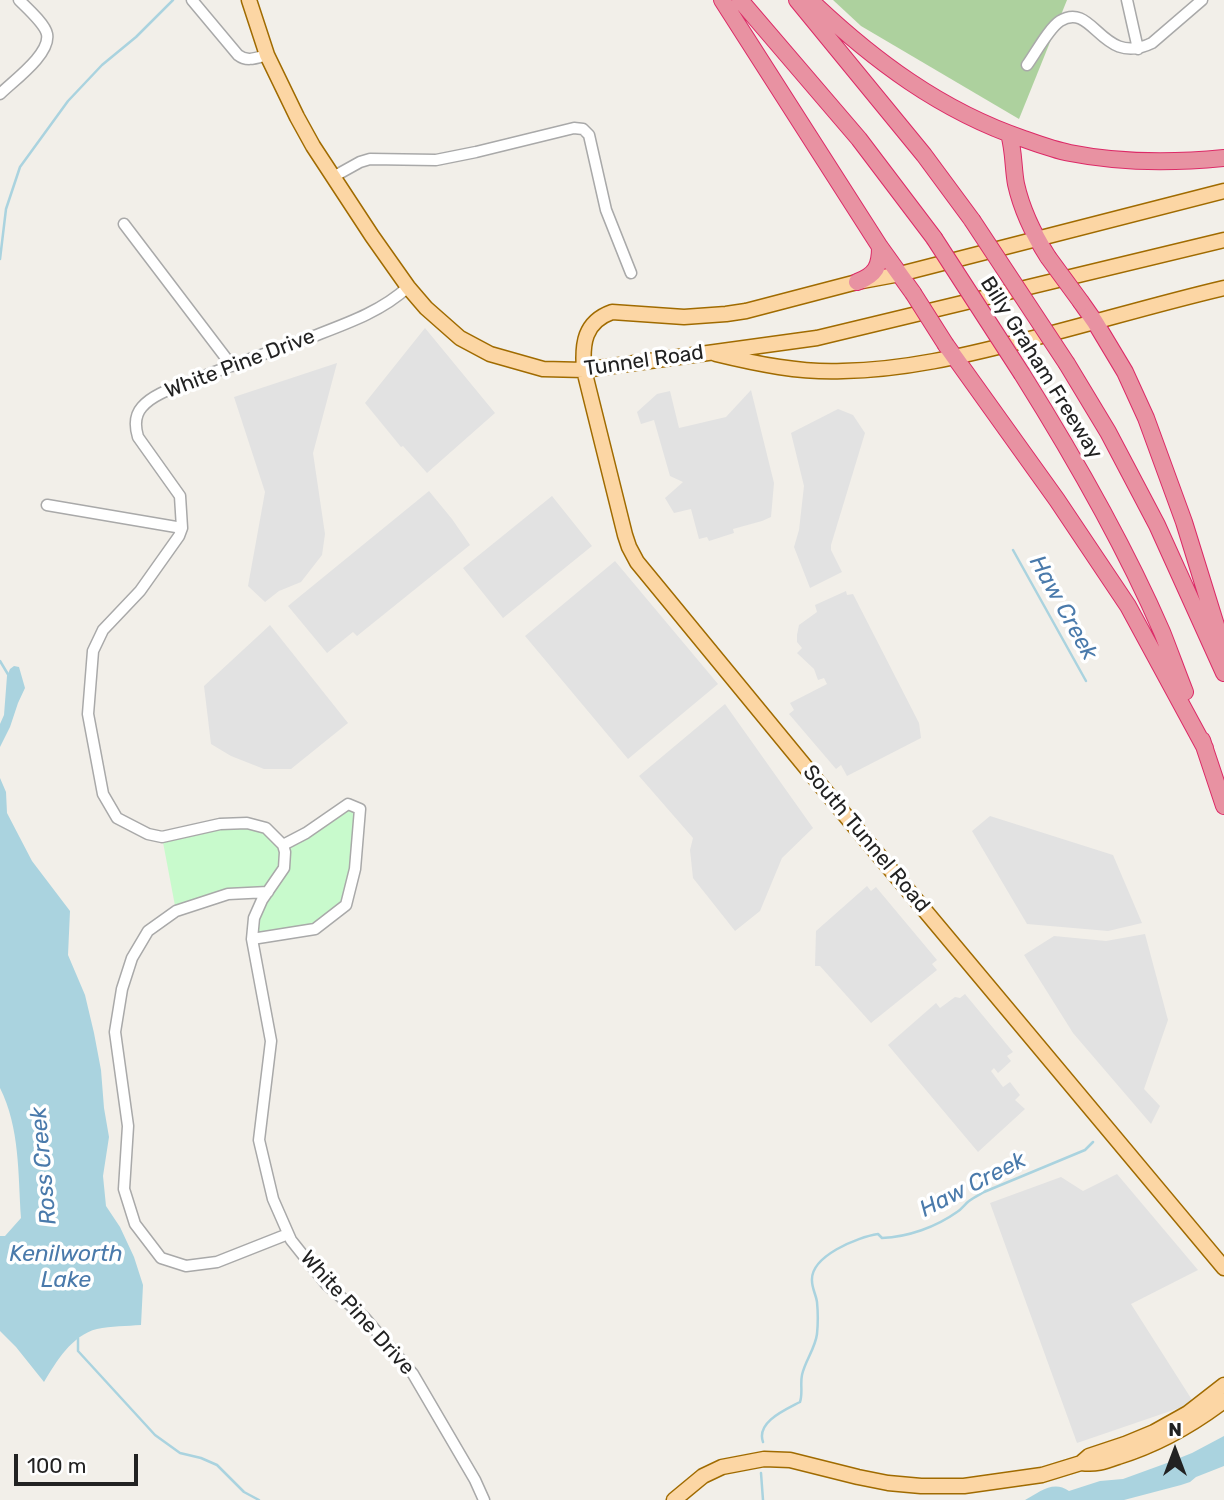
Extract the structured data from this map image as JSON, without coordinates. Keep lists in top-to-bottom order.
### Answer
{
  "streets": {
    "highway": ["Billy Graham Freeway"],
    "main road": ["Tunnel Road", "South Tunnel Road"],
    "street": ["White Pine Drive"]
  },
  "crossings": [
    ["Tunnel Road", "White Pine Drive"],
    ["Tunnel Road", "South Tunnel Road"]
  ],
  "water": ["Haw Creek", "Ross Creek", "Kenilworth Lake"],
  "scale_bar": "100 m",
  "north": "top"
}
